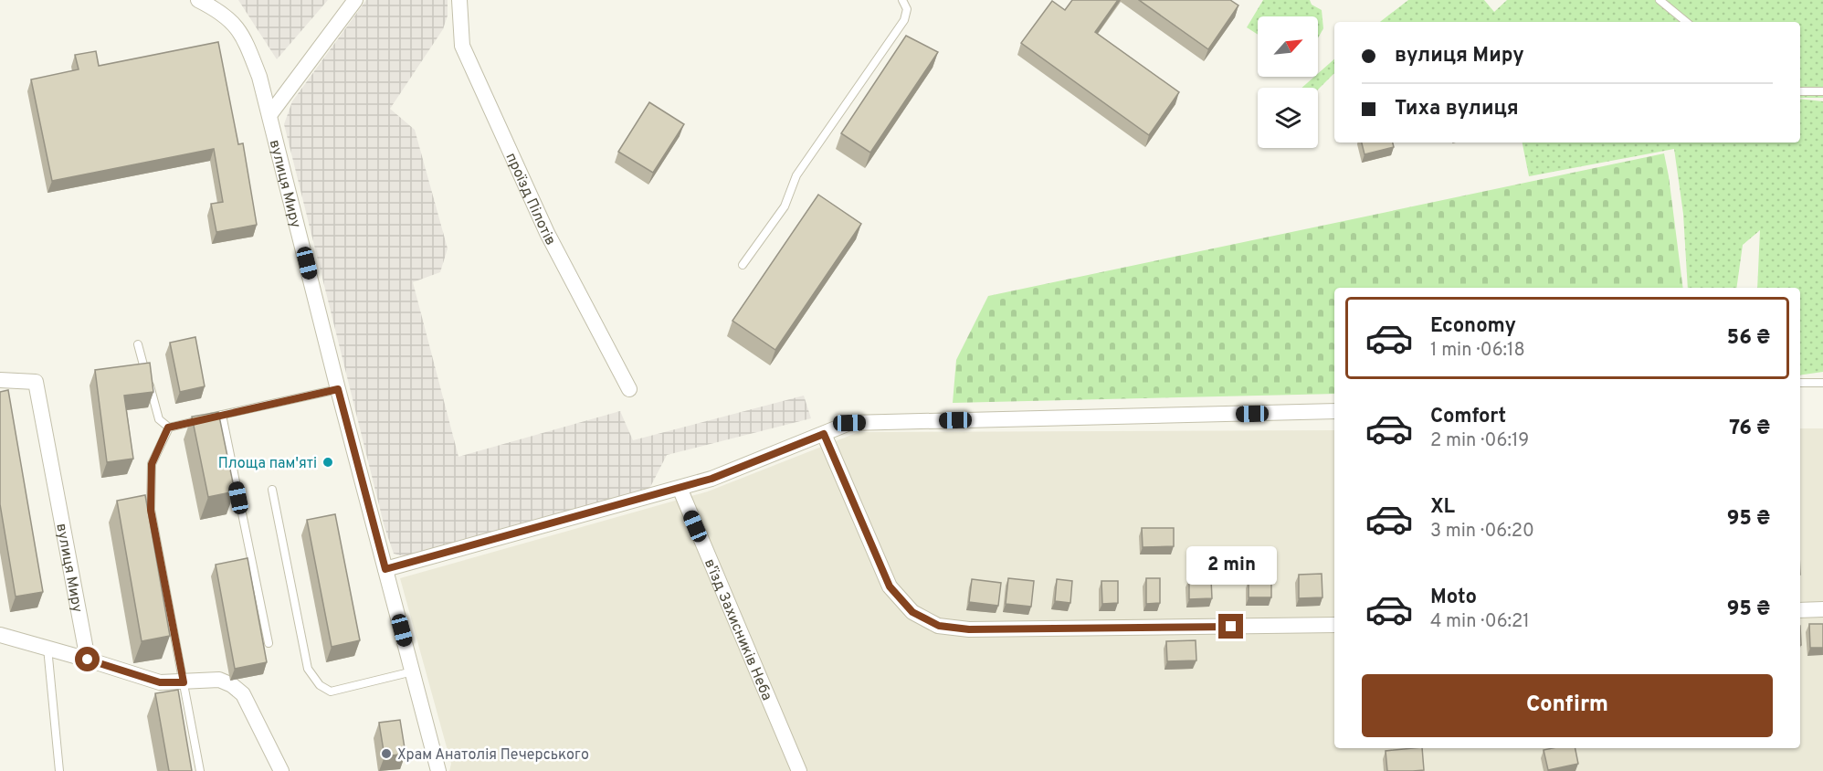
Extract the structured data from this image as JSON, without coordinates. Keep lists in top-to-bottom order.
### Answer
{
  "streets": {
    "street": ["вулиця Миру", "проїзд Пілотів", "в'їзд Захисників Неба"]
  },
  "places": ["Площа пам'яті", "Храм Анатолія Печерського"],
  "north": "top right",
  "page": {
    "banner": ["вулиця Миру", "Тиха вулиця"],
    "list": [
      {
        "name": "Economy",
        "note": "1 min · 06:18",
        "value": "56 ₴"
      },
      {
        "name": "Comfort",
        "note": "2 min · 06:19",
        "value": "76 ₴"
      },
      {
        "name": "XL",
        "note": "3 min · 06:20",
        "value": "95 ₴"
      },
      {
        "name": "Moto",
        "note": "4 min · 06:21",
        "value": "95 ₴"
      }
    ],
    "bubble": "2 min",
    "buttons": "Confirm"
  }
}
